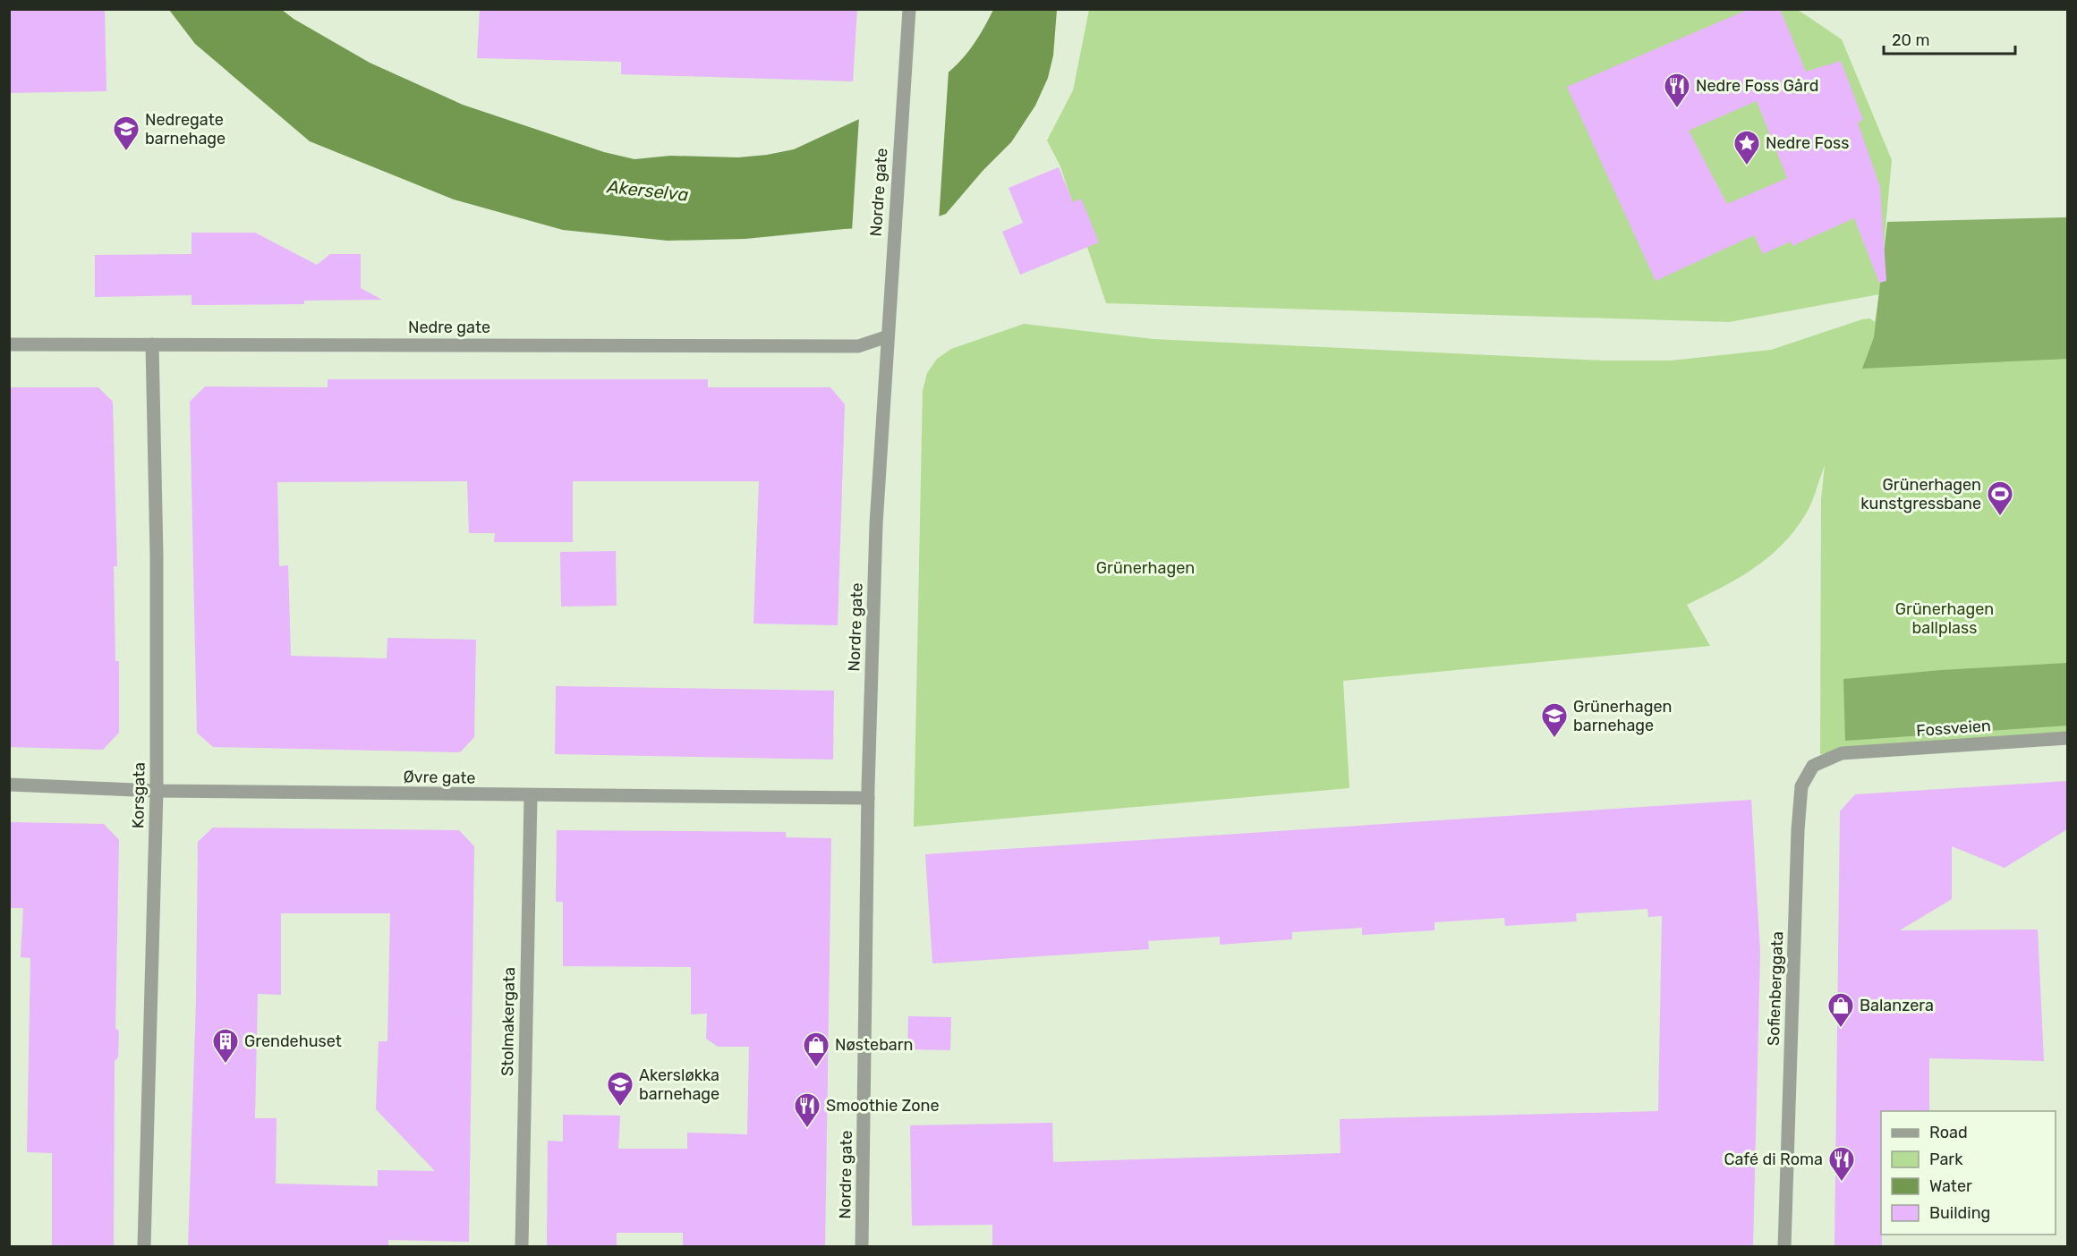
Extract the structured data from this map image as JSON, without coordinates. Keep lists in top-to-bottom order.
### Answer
{
  "streets": {
    "street": [
      "Nordre gate",
      "Nedre gate",
      "Fossveien",
      "Øvre gate",
      "Korsgata",
      "Sofienberggata",
      "Stolmakergata"
    ]
  },
  "crossings": [
    ["Nordre gate", "Nedre gate"],
    ["Nordre gate", "Øvre gate"],
    ["Nedre gate", "Korsgata"],
    ["Fossveien", "Sofienberggata"],
    ["Øvre gate", "Korsgata"],
    ["Øvre gate", "Stolmakergata"]
  ],
  "water": ["Akerselva"],
  "parks": ["Grünerhagen", "Grünerhagen ballplass"],
  "places": {
    "restaurant": ["Nedre Foss Gård", "Smoothie Zone", "Café di Roma"],
    "school or university": ["Nedregate barnehage", "Grünerhagen barnehage", "Akersløkka barnehage"],
    "place": ["Nedre Foss"],
    "sports": ["Grünerhagen kunstgressbane"],
    "shop": ["Balanzera", "Nøstebarn"],
    "building": ["Grendehuset"]
  },
  "legend": [
    "Road",
    "Park",
    "Water",
    "Building"
  ],
  "scale_bar": "20 m"
}
